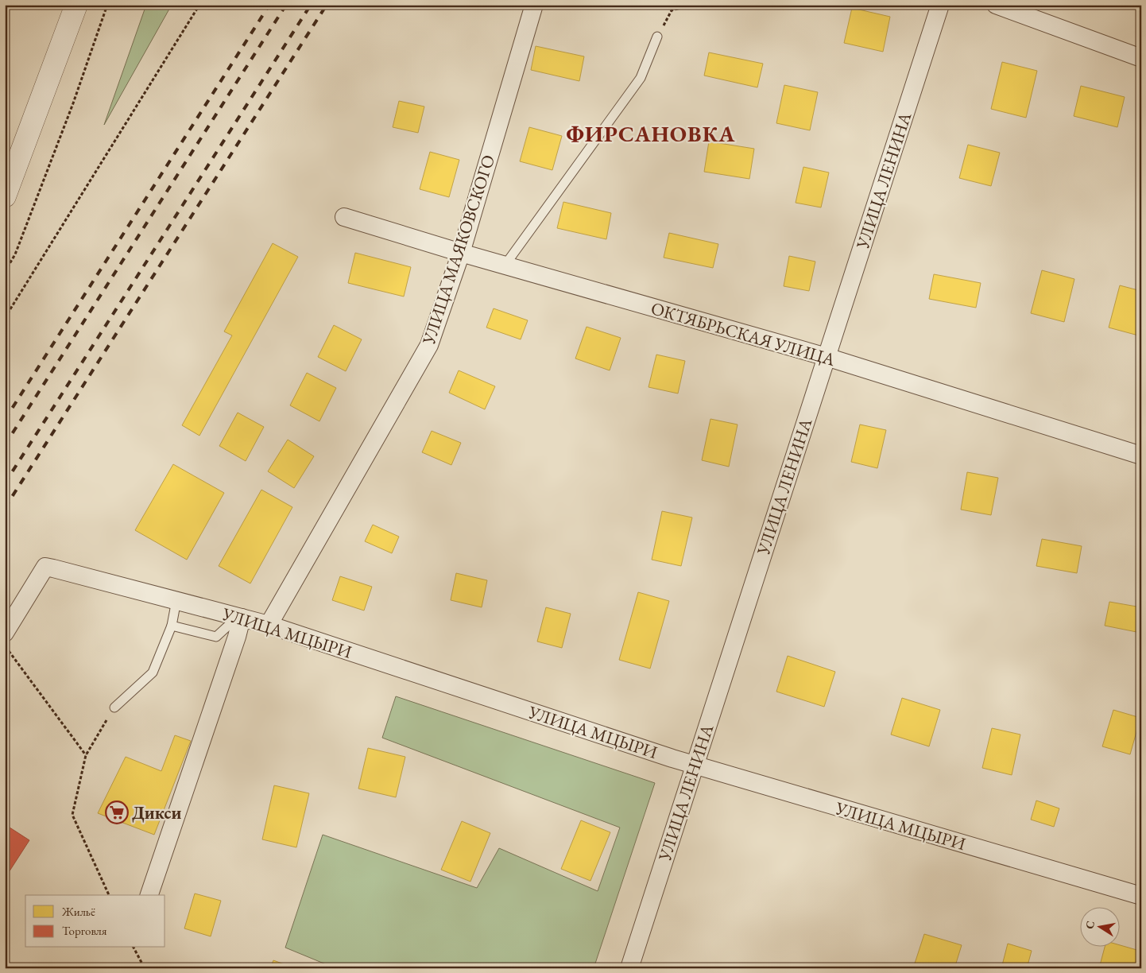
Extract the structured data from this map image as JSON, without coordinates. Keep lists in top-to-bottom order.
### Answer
{
  "streets": {
    "street": [
      "УЛИЦА ЛЕНИНА",
      "УЛИЦА МАЯКОВСКОГО",
      "ОКТЯБРЬСКАЯ УЛИЦА",
      "УЛИЦА МЦЫРИ"
    ]
  },
  "crossings": [
    ["УЛИЦА ЛЕНИНА", "ОКТЯБРЬСКАЯ УЛИЦА"],
    ["УЛИЦА ЛЕНИНА", "УЛИЦА МЦЫРИ"],
    ["УЛИЦА МАЯКОВСКОГО", "ОКТЯБРЬСКАЯ УЛИЦА"],
    ["УЛИЦА МАЯКОВСКОГО", "УЛИЦА МЦЫРИ"]
  ],
  "districts": ["ФИРСАНОВКА"],
  "places": {
    "supermarket": ["Дикси"]
  },
  "legend": ["Жильё", "Торговля"],
  "north": "left"
}
